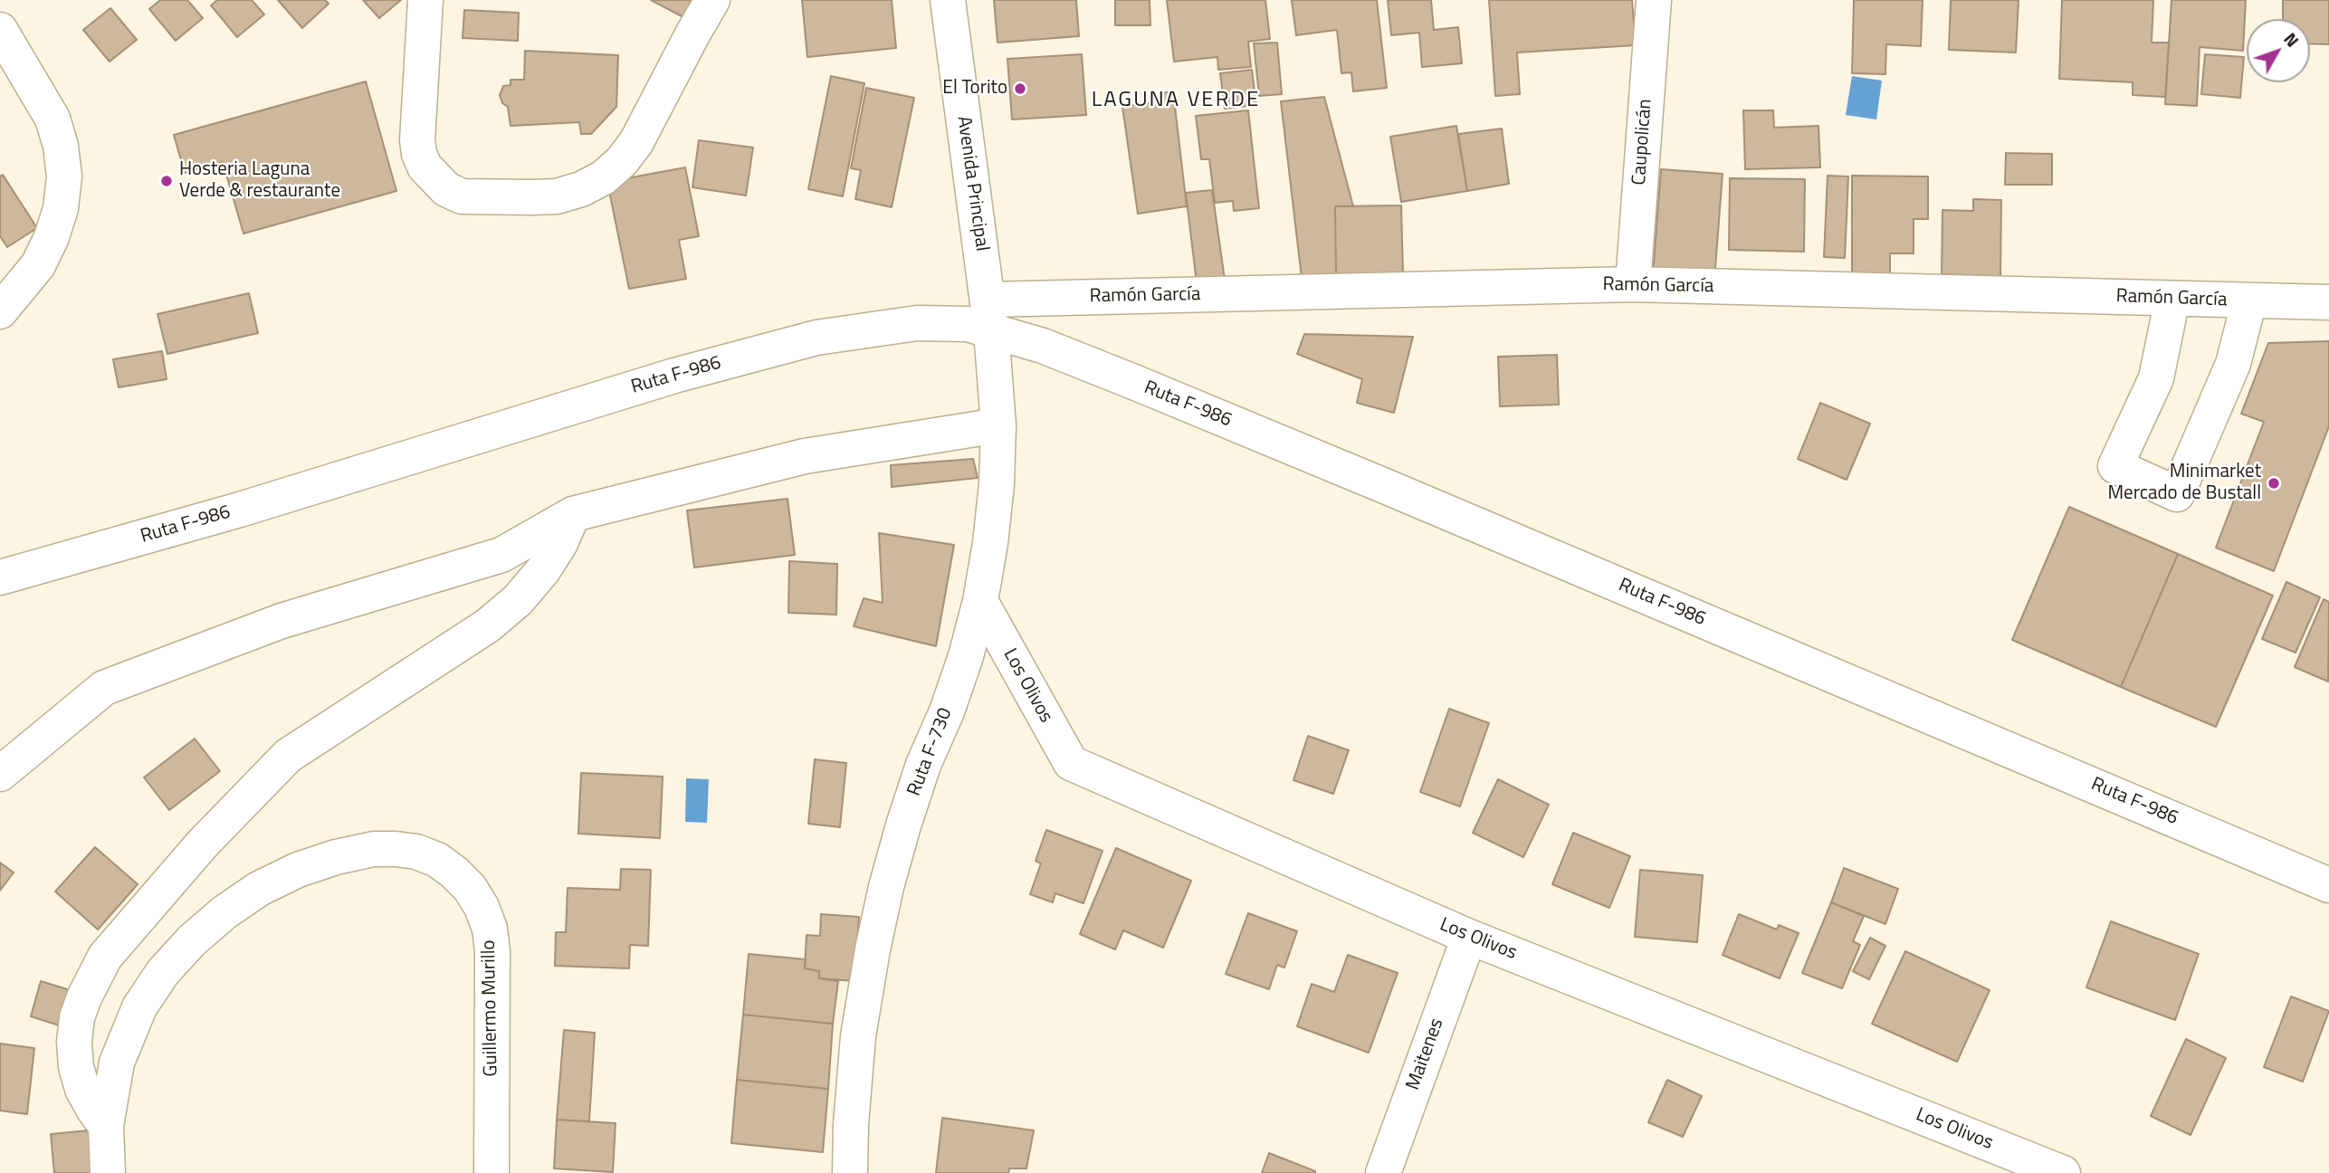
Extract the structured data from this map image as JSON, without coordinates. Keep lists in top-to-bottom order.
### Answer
{
  "streets": {
    "street": [
      "Caupolicán",
      "Avenida Principal",
      "Ramón García",
      "Ruta F-986",
      "Los Olivos",
      "Ruta F-730",
      "Guillermo Murillo",
      "Maitenes"
    ]
  },
  "crossings": [
    ["Caupolicán", "Ramón García"],
    ["Avenida Principal", "Ramón García"],
    ["Avenida Principal", "Ruta F-986"],
    ["Avenida Principal", "Ruta F-730"],
    ["Ramón García", "Ruta F-986"],
    ["Ramón García", "Ruta F-730"],
    ["Ruta F-986", "Ruta F-730"],
    ["Los Olivos", "Ruta F-730"],
    ["Los Olivos", "Maitenes"]
  ],
  "districts": ["LAGUNA VERDE"],
  "places": ["El Torito", "Hosteria Laguna Verde & restaurante", "Minimarket Mercado de Bustall"],
  "north": "top right"
}
